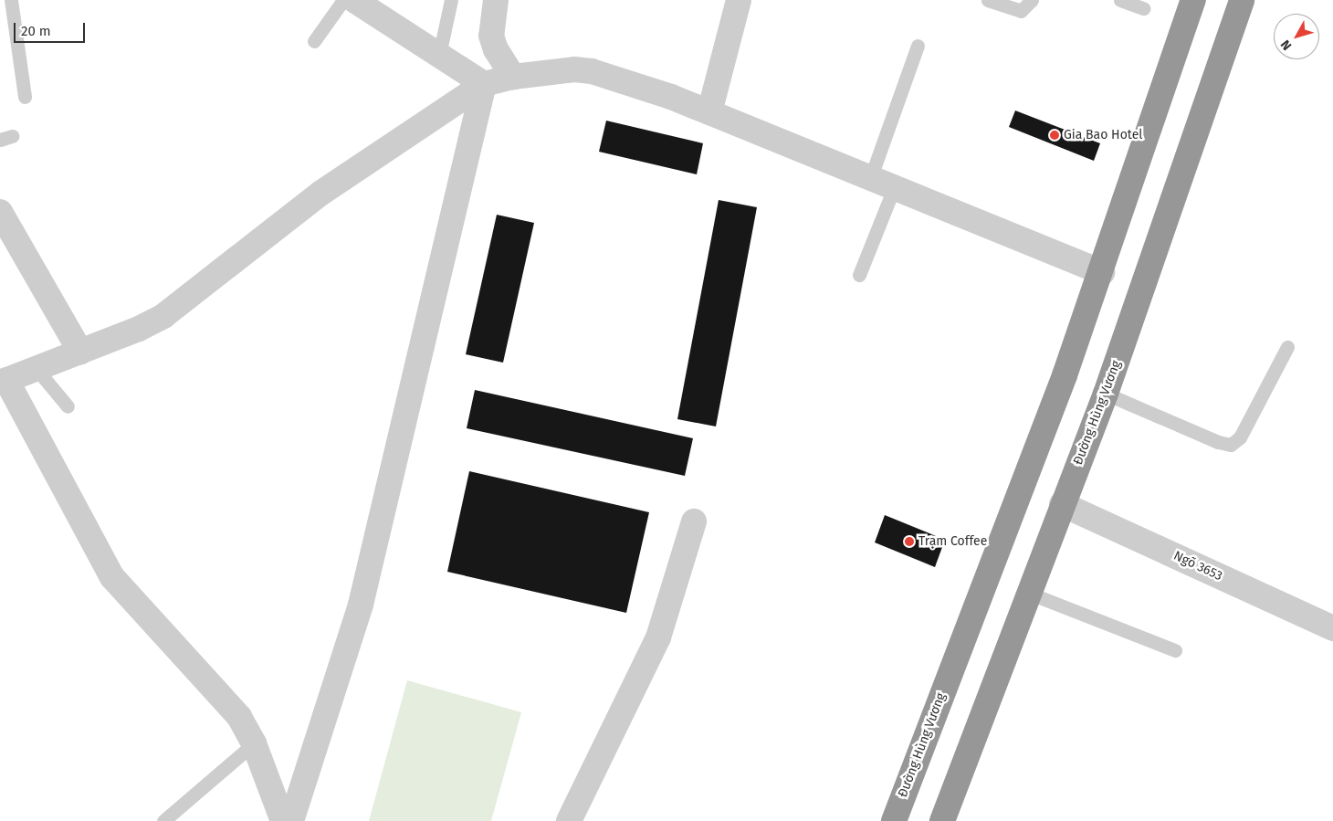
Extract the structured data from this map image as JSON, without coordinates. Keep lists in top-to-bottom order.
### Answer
{
  "streets": {
    "highway": ["Đường Hùng Vương"],
    "street": ["Ngõ 3653"]
  },
  "crossings": [
    ["Đường Hùng Vương", "Ngõ 3653"]
  ],
  "places": ["Gia Bao Hotel", "Trạm Coffee"],
  "scale_bar": "20 m",
  "north": "bottom left"
}
